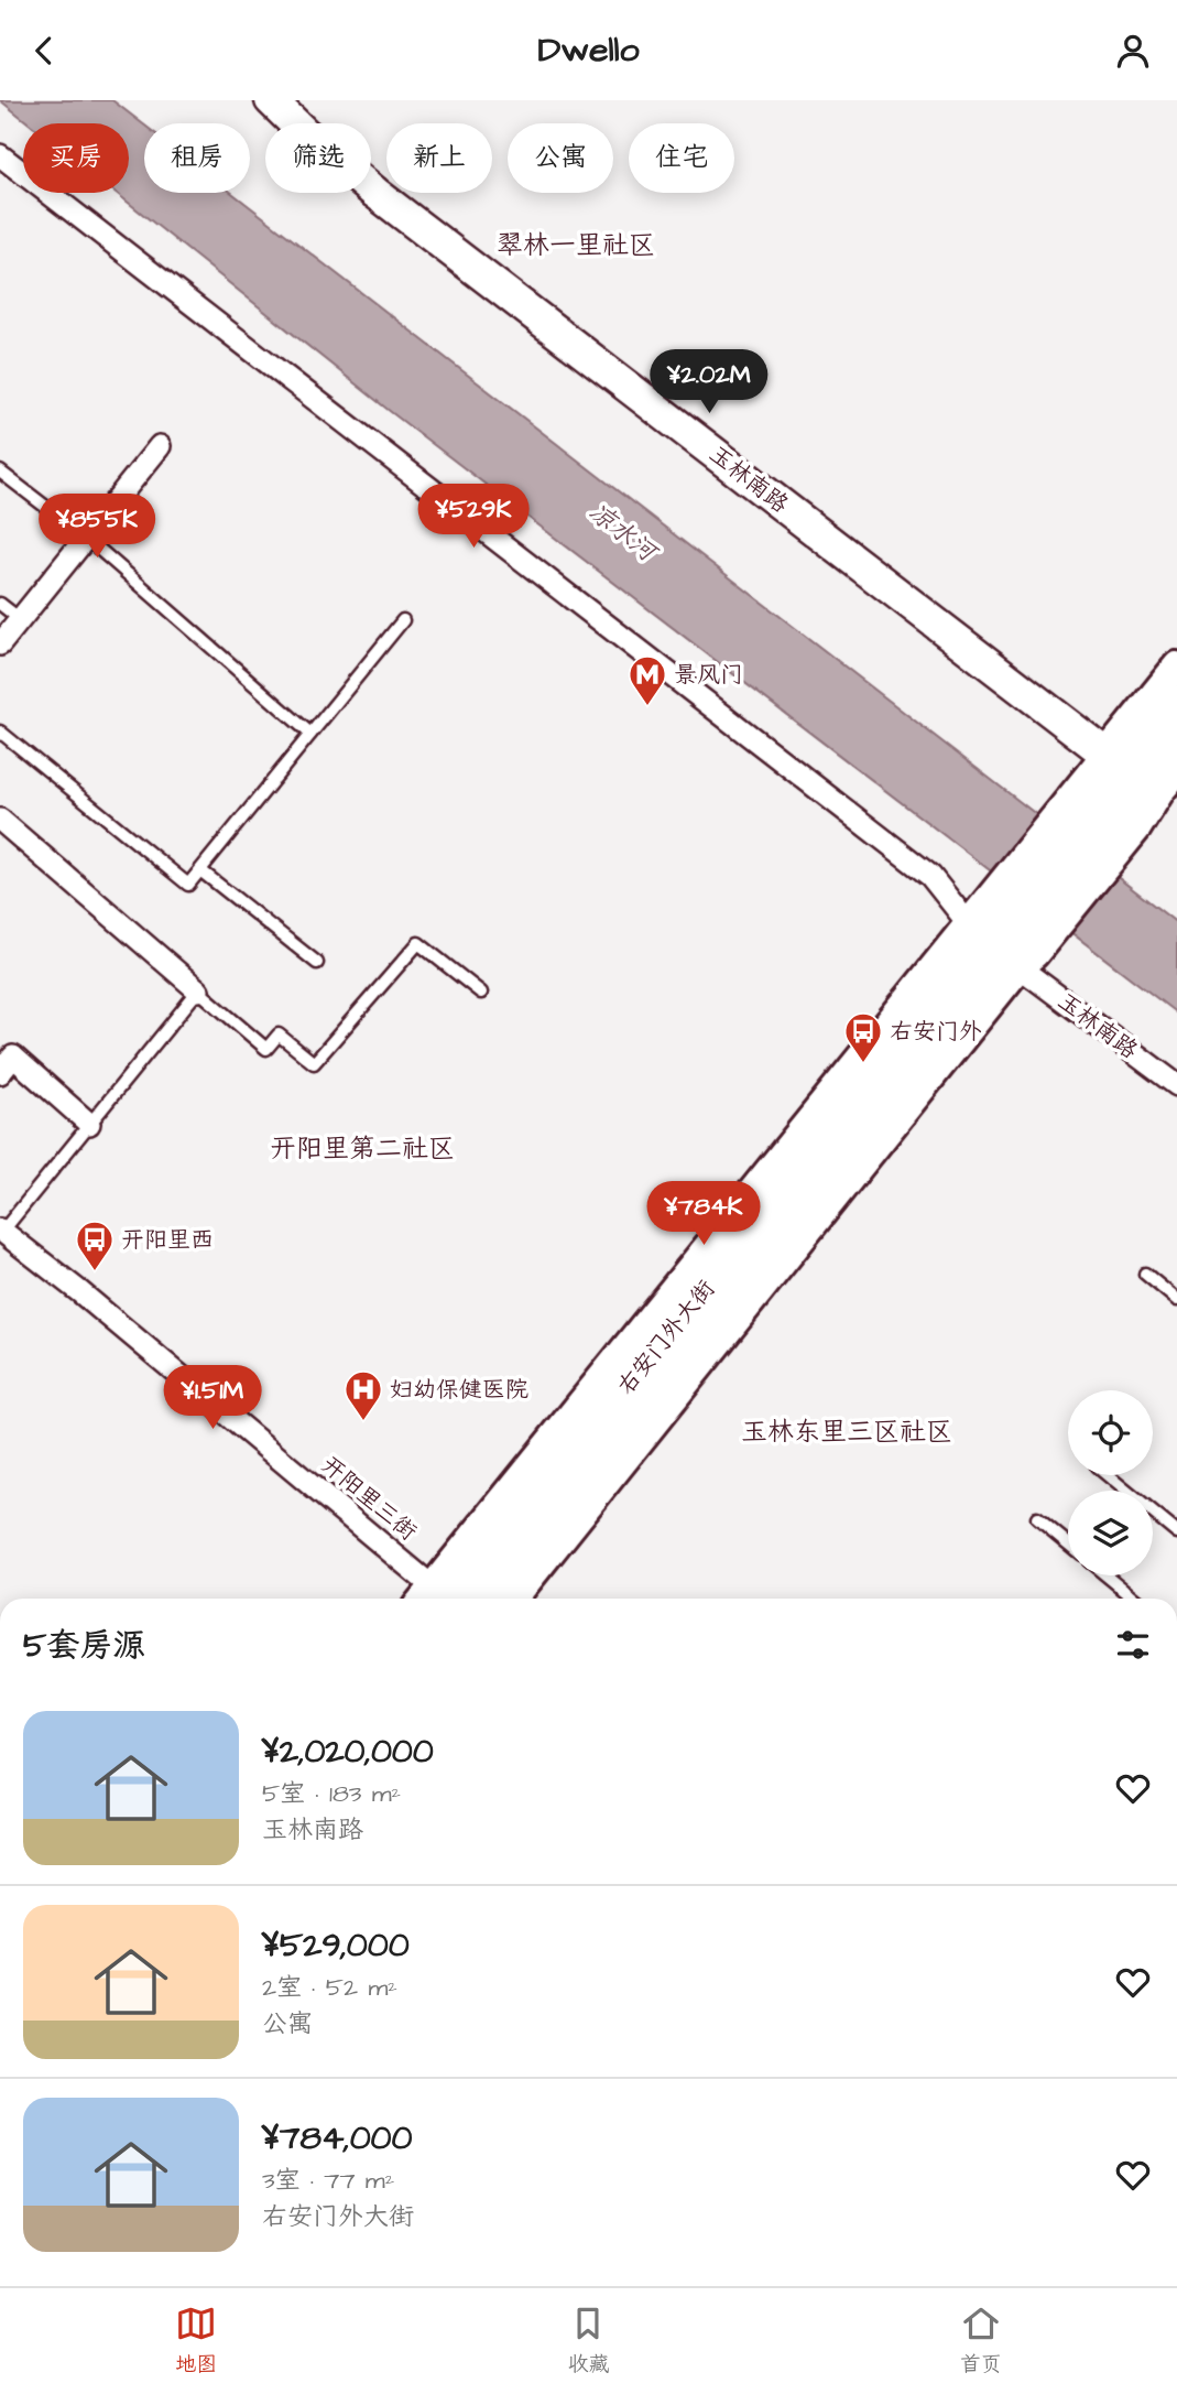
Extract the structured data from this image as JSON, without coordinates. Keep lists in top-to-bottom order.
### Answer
{
  "streets": {
    "main road": ["玉林南路", "右安门外大街"],
    "street": ["开阳里三街"]
  },
  "crossings": [
    ["玉林南路", "右安门外大街"]
  ],
  "districts": ["翠林一里社区", "开阳里第二社区", "玉林东里三区社区"],
  "water": ["凉水河"],
  "places": {
    "metro station": ["景风门"],
    "bus stop": ["右安门外", "开阳里西"],
    "hospital": ["妇幼保健医院"]
  },
  "page": {
    "header": "Dwello",
    "chip": [
      "买房",
      "租房",
      "筛选",
      "新上",
      "公寓",
      "住宅"
    ],
    "price": [
      "¥2.02M",
      "¥529K",
      "¥855K",
      "¥784K",
      "¥1.51M"
    ],
    "heading": "5套房源",
    "list": [
      {
        "name": "¥2,020,000",
        "note": "5室 · 183 m² · 玉林南路"
      },
      {
        "name": "¥529,000",
        "note": "2室 · 52 m² · 公寓"
      },
      {
        "name": "¥784,000",
        "note": "3室 · 77 m² · 右安门外大街"
      }
    ],
    "tabs": ["地图", "收藏", "首页"]
  }
}
